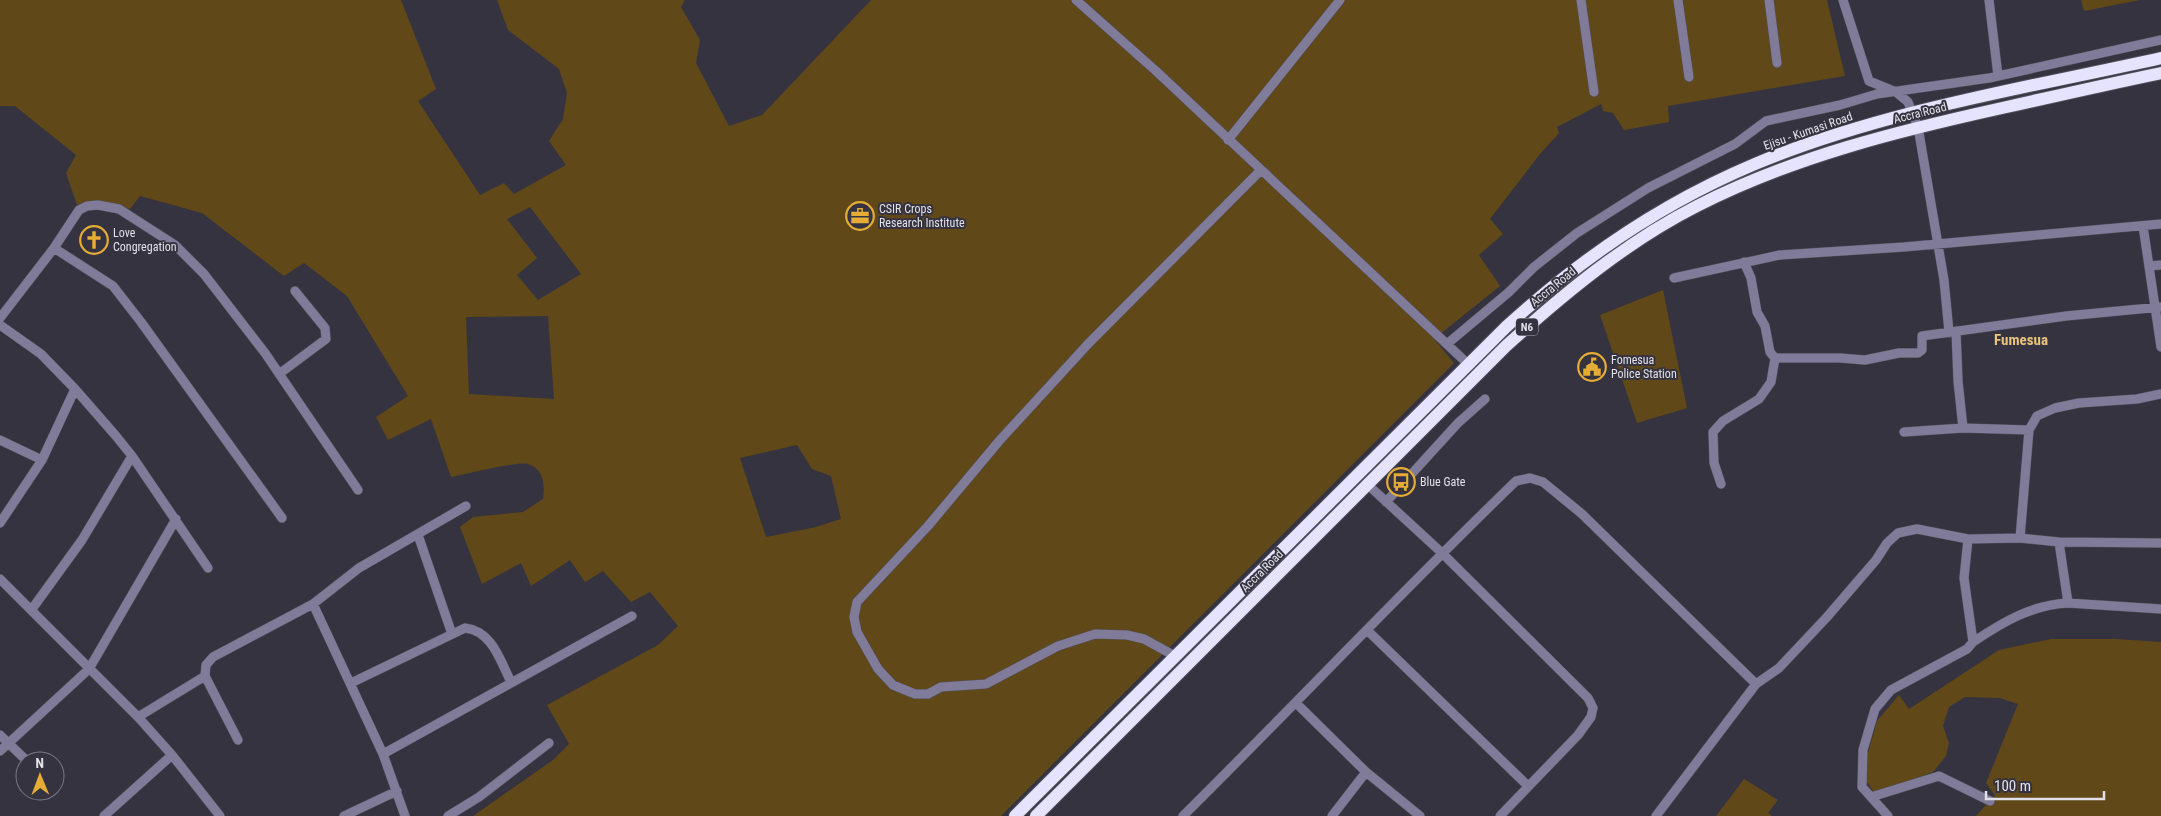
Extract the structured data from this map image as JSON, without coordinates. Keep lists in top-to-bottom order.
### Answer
{
  "streets": {
    "highway": ["Accra Road", "Ejisu - Kumasi Road", "N6"]
  },
  "crossings": [
    ["Accra Road", "Ejisu - Kumasi Road"]
  ],
  "districts": ["Fumesua"],
  "places": {
    "office": ["CSIR Crops Research Institute"],
    "church": ["Love Congregation"],
    "public building": ["Fomesua Police Station"],
    "bus stop": ["Blue Gate"]
  },
  "scale_bar": "100 m",
  "north": "top"
}
